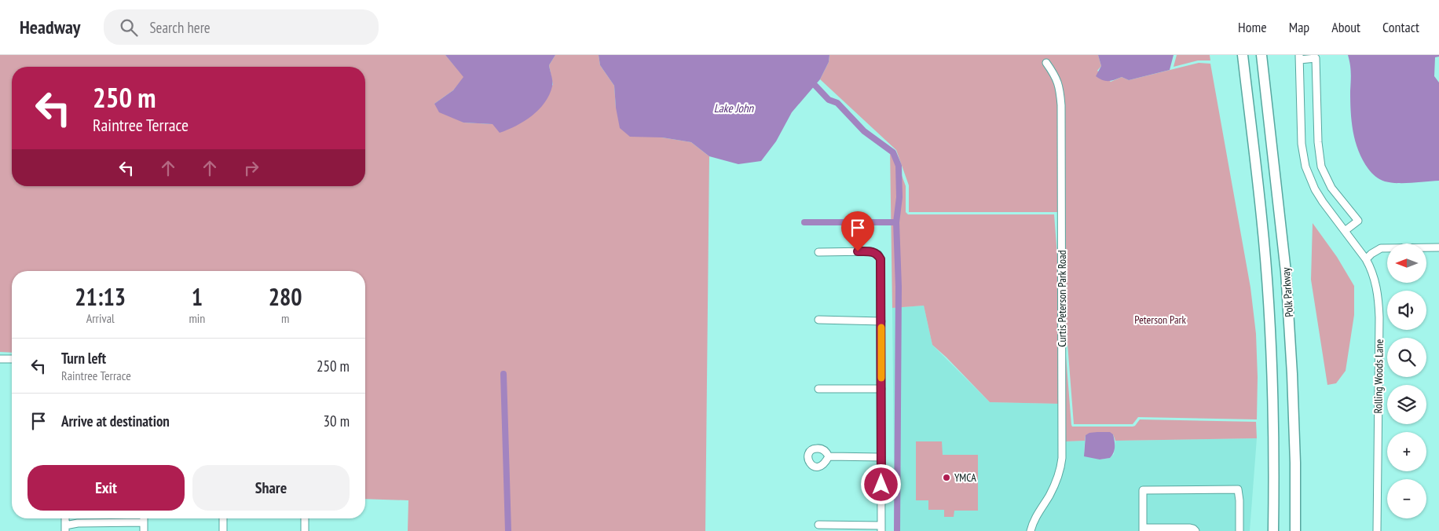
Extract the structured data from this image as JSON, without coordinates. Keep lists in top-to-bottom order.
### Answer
{
  "streets": {
    "highway": ["Polk Parkway"],
    "street": ["Curtis Peterson Park Road", "Rolling Woods Lane"]
  },
  "water": ["Lake John"],
  "parks": ["Peterson Park"],
  "places": ["YMCA"],
  "north": "left",
  "page": {
    "header": "Headway",
    "search": "Search here",
    "nav": [
      "Home",
      "Map",
      "About",
      "Contact"
    ],
    "turn": ["250 m", "Raintree Terrace"],
    "map_buttons": ["+", "−"],
    "eta": [
      "21:13",
      "Arrival",
      "1",
      "min",
      "280",
      "m"
    ],
    "list": [
      {
        "name": "Turn left",
        "note": "Raintree Terrace",
        "value": "250 m"
      },
      {
        "name": "Arrive at destination",
        "value": "30 m"
      }
    ],
    "buttons": ["Exit", "Share"]
  }
}
